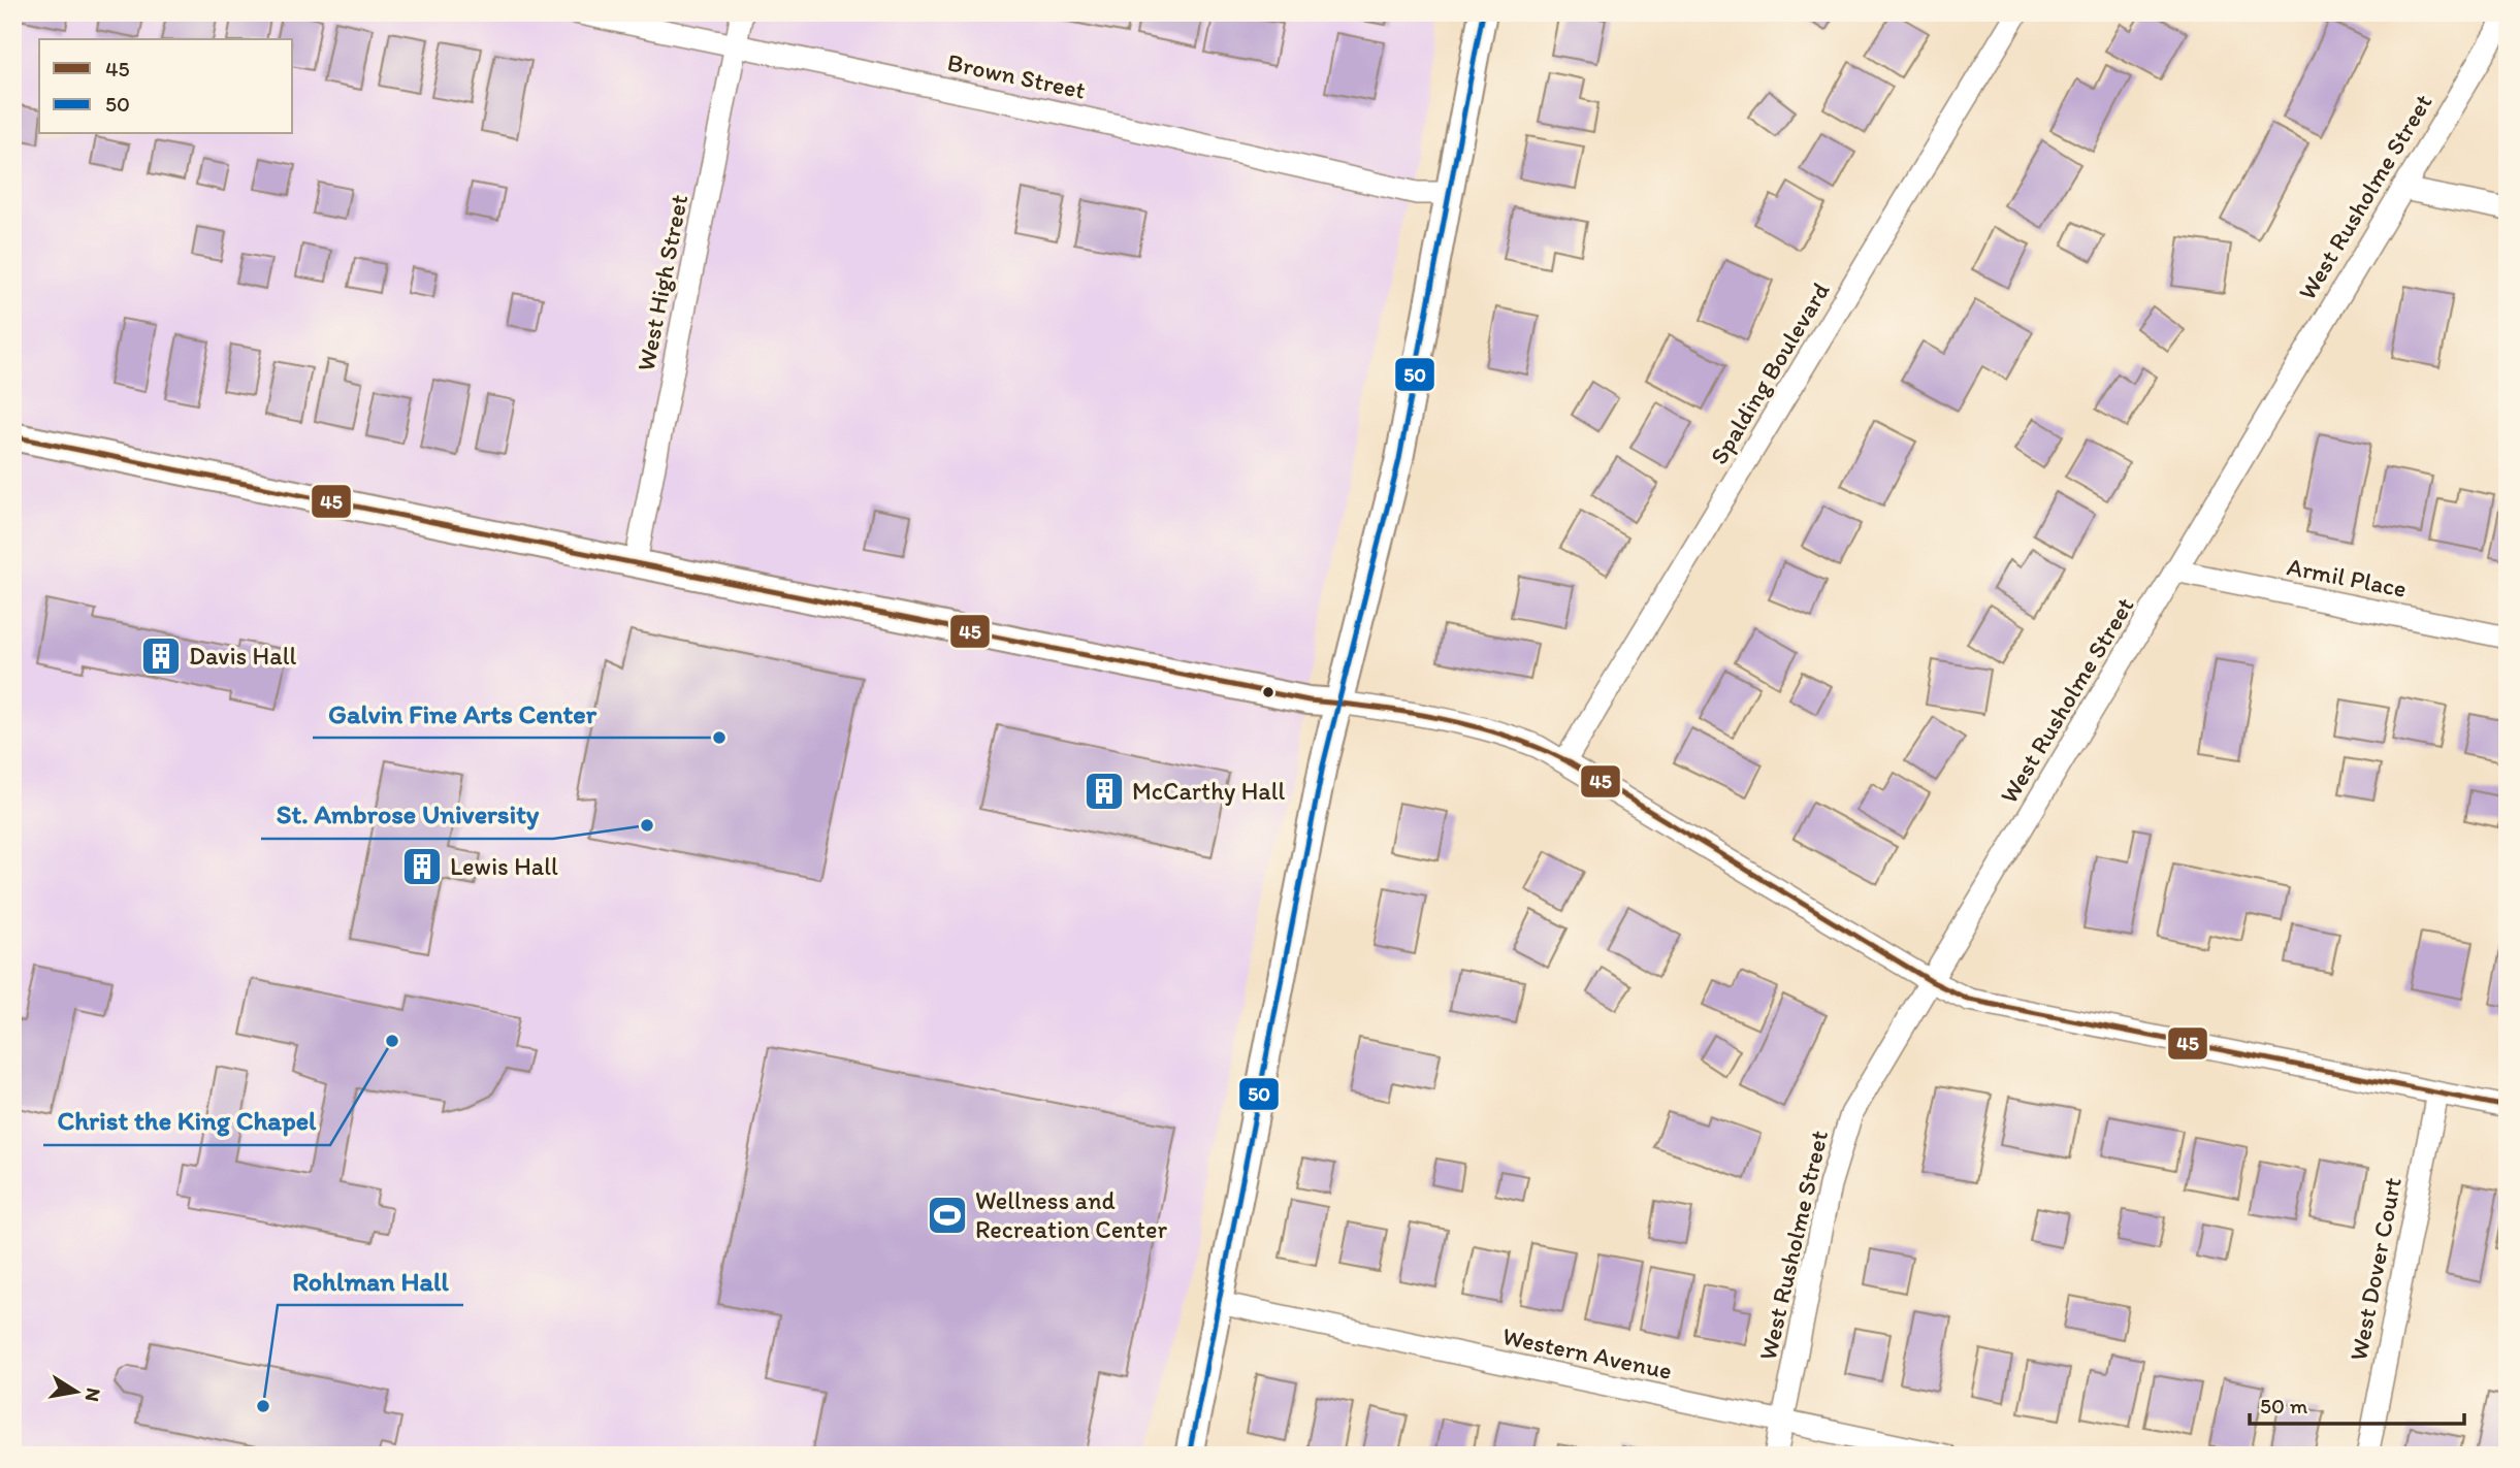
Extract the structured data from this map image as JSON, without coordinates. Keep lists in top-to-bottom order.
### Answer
{
  "streets": {
    "street": [
      "Brown Street",
      "West Rusholme Street",
      "West High Street",
      "Spalding Boulevard",
      "Armil Place",
      "West Dover Court",
      "Western Avenue"
    ]
  },
  "crossings": [
    ["Brown Street", "West High Street"],
    ["West Rusholme Street", "Armil Place"],
    ["West Rusholme Street", "Western Avenue"]
  ],
  "places": {
    "building": ["Davis Hall", "McCarthy Hall", "Lewis Hall"],
    "other": [
      "Galvin Fine Arts Center",
      "St. Ambrose University",
      "Christ the King Chapel",
      "Rohlman Hall"
    ],
    "sports": ["Wellness and Recreation Center"]
  },
  "lines": ["transit line 50", "transit line 45"],
  "legend": ["45", "50"],
  "scale_bar": "50 m",
  "north": "right"
}
